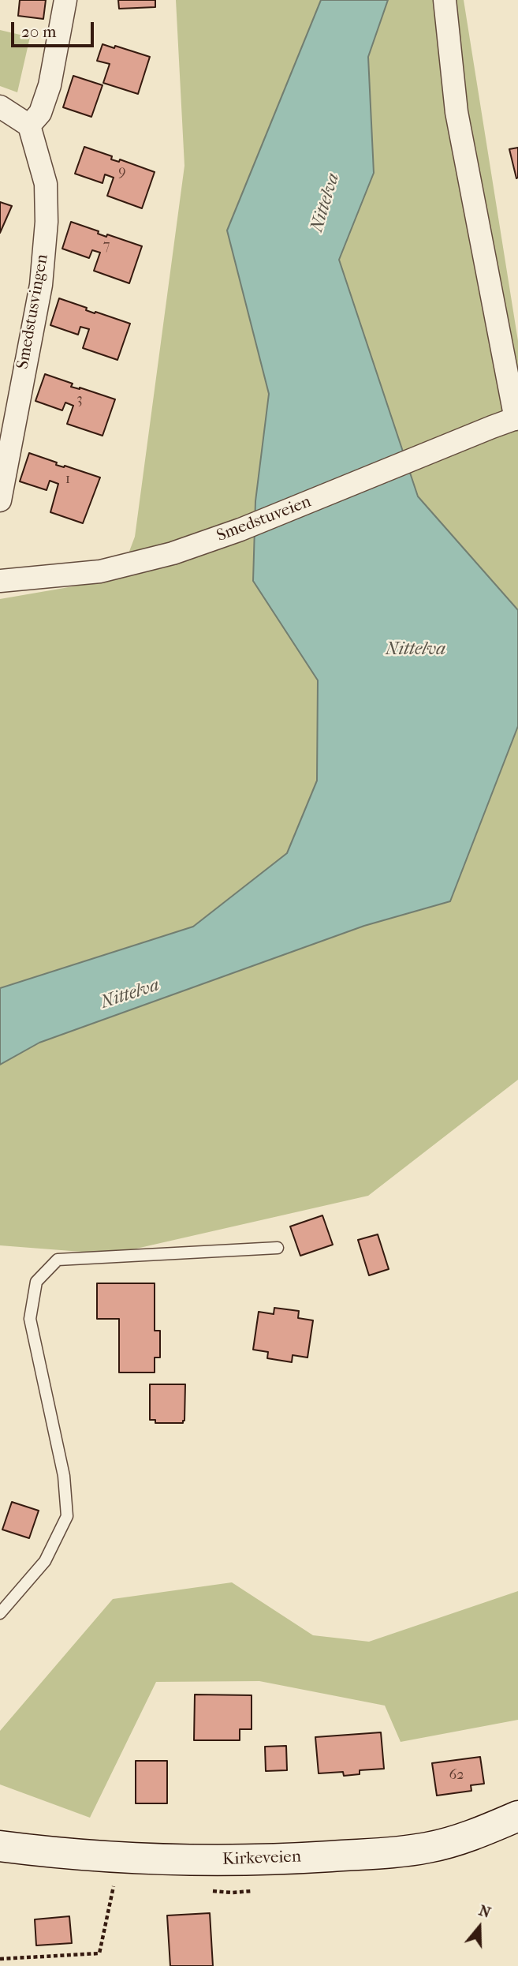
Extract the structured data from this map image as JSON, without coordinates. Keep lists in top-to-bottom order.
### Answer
{
  "streets": {
    "main road": ["Kirkeveien"],
    "street": ["Smedstusvingen", "Smedstuveien"]
  },
  "water": ["Nittelva"],
  "house_numbers": [
    "9",
    "7",
    "3",
    "1",
    "62"
  ],
  "scale_bar": "20 m",
  "north": "top"
}
